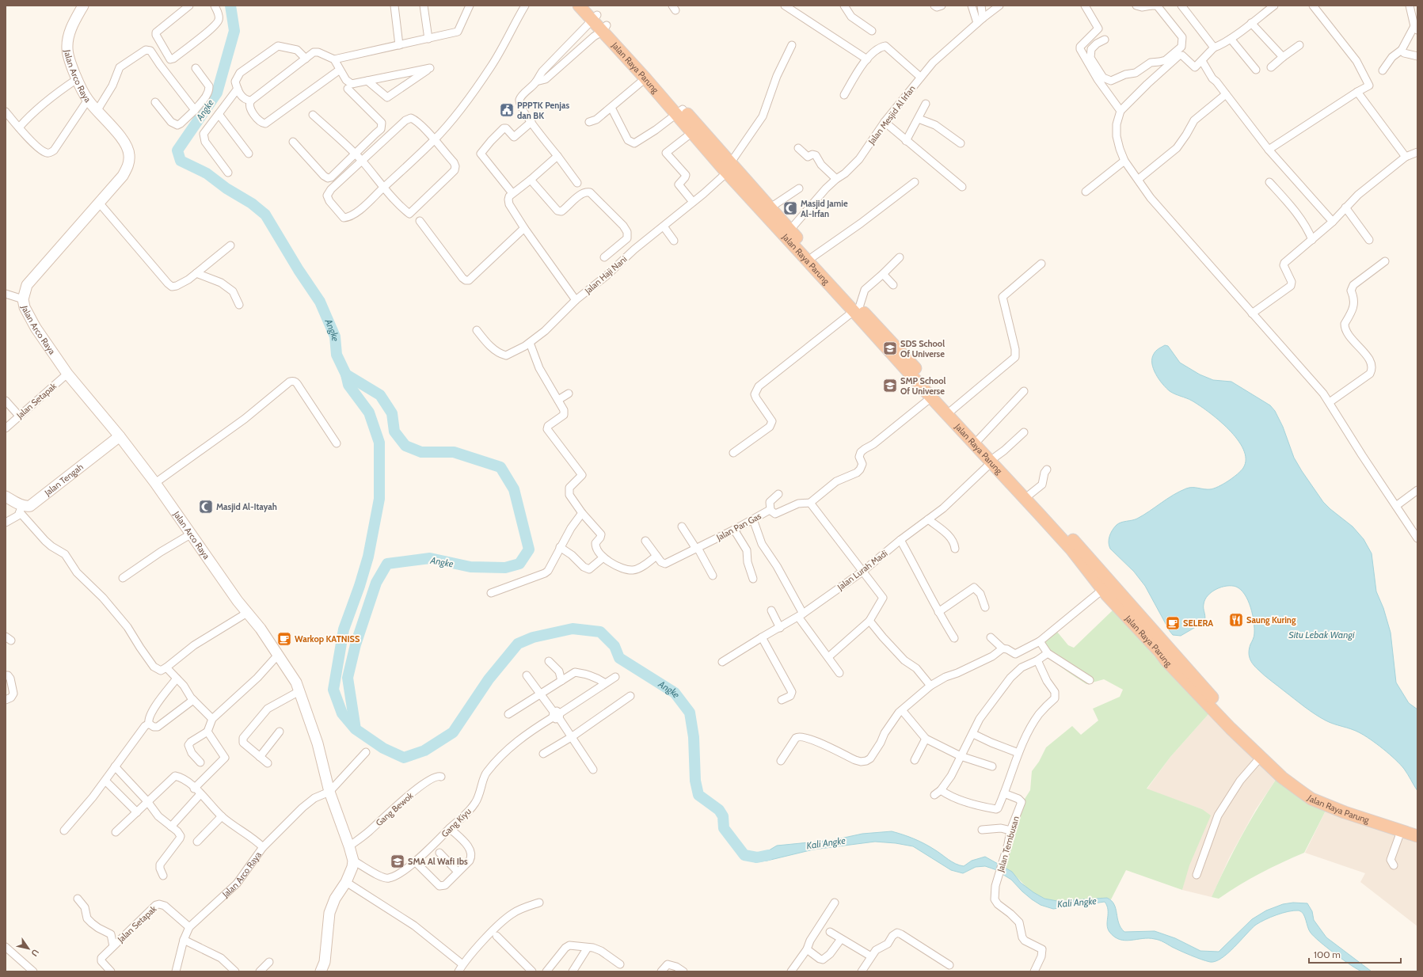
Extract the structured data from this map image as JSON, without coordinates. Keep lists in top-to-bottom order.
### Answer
{
  "streets": {
    "highway": ["Jalan Raya Parung"],
    "main road": ["Jalan Arco Raya", "Jalan Tengah"],
    "street": [
      "Jalan Mesjid Al Irfan",
      "Jalan Haji Nani",
      "Jalan Setapak",
      "Jalan Pan Gas",
      "Jalan Lurah Madi",
      "Gang Bewok",
      "Gang Kiyu",
      "Jalan Tembusan"
    ]
  },
  "crossings": [
    ["Jalan Raya Parung", "Jalan Mesjid Al Irfan"],
    ["Jalan Raya Parung", "Jalan Haji Nani"],
    ["Jalan Raya Parung", "Jalan Lurah Madi"],
    ["Jalan Arco Raya", "Jalan Setapak"],
    ["Jalan Arco Raya", "Jalan Tengah"],
    ["Jalan Arco Raya", "Gang Bewok"],
    ["Jalan Arco Raya", "Gang Kiyu"]
  ],
  "water": ["Angke", "Situ Lebak Wangi", "Kali Angke"],
  "places": {
    "public building": ["PPPTK Penjas dan BK"],
    "mosque": ["Masjid Jamie Al-Irfan", "Masjid Al-Itayah"],
    "school or university": ["SDS School Of Universe", "SMP School Of Universe", "SMA Al Wafi Ibs"],
    "restaurant": ["Saung Kuring"],
    "cafe": ["SELERA", "Warkop KATNISS"]
  },
  "scale_bar": "100 m",
  "north": "bottom right"
}
